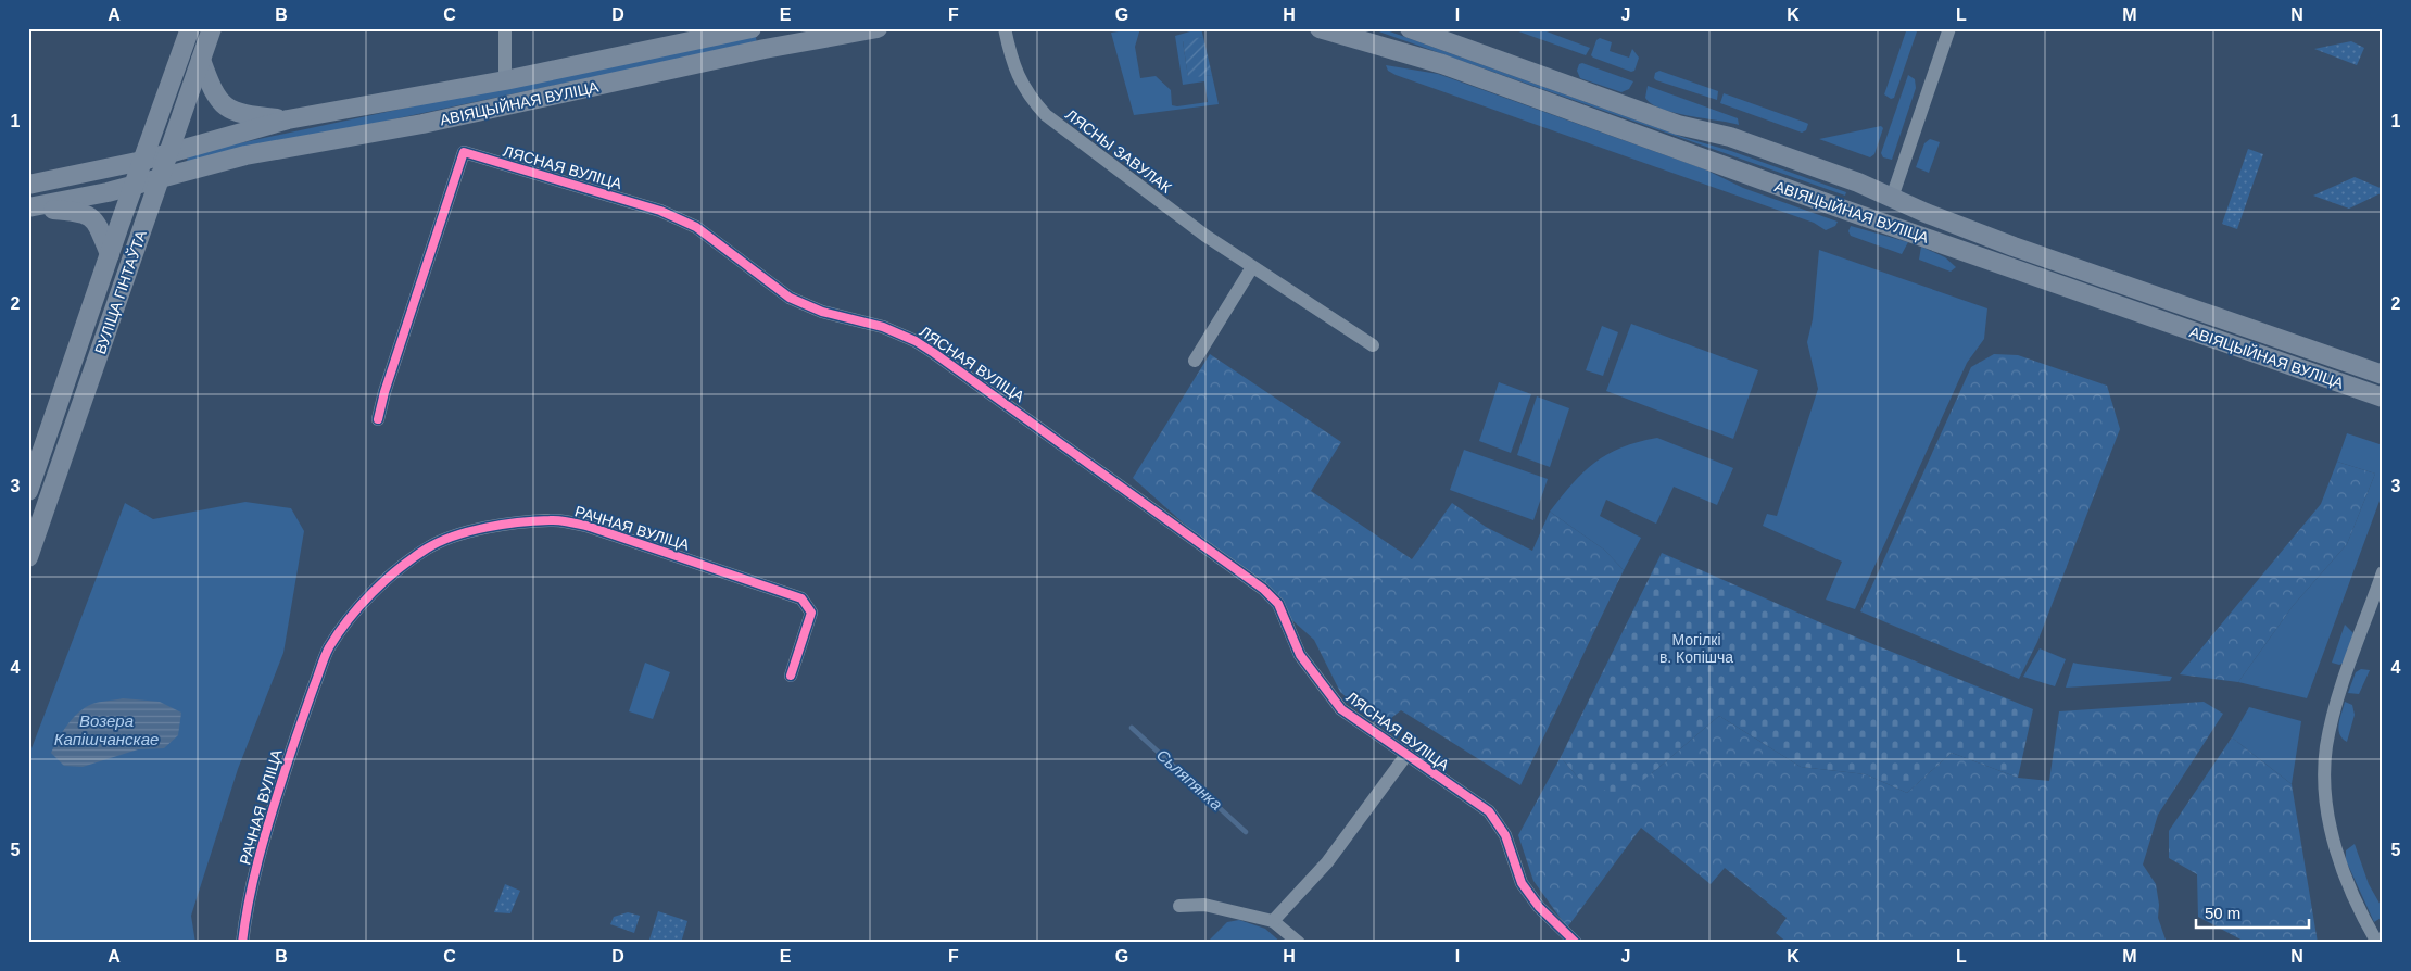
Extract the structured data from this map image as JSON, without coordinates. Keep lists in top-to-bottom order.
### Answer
{
  "streets": {
    "main road": ["АВІЯЦЫЙНАЯ ВУЛІЦА", "ВУЛІЦА ГІНТАЎТА"],
    "street": ["ЛЯСНЫ ЗАВУЛАК", "ЛЯСНАЯ ВУЛІЦА", "РАЧНАЯ ВУЛІЦА"]
  },
  "crossings": [
    ["АВІЯЦЫЙНАЯ ВУЛІЦА", "ВУЛІЦА ГІНТАЎТА"]
  ],
  "water": ["Возера Капішчанскае", "Сьляпянка"],
  "parks": ["Могілкі в. Копішча"],
  "scale_bar": "50 m",
  "grid": {
    "columns": [
      "A",
      "B",
      "C",
      "D",
      "E",
      "F",
      "G",
      "H",
      "I",
      "J",
      "K",
      "L",
      "M",
      "N"
    ],
    "rows": [
      "1",
      "2",
      "3",
      "4",
      "5"
    ]
  }
}
